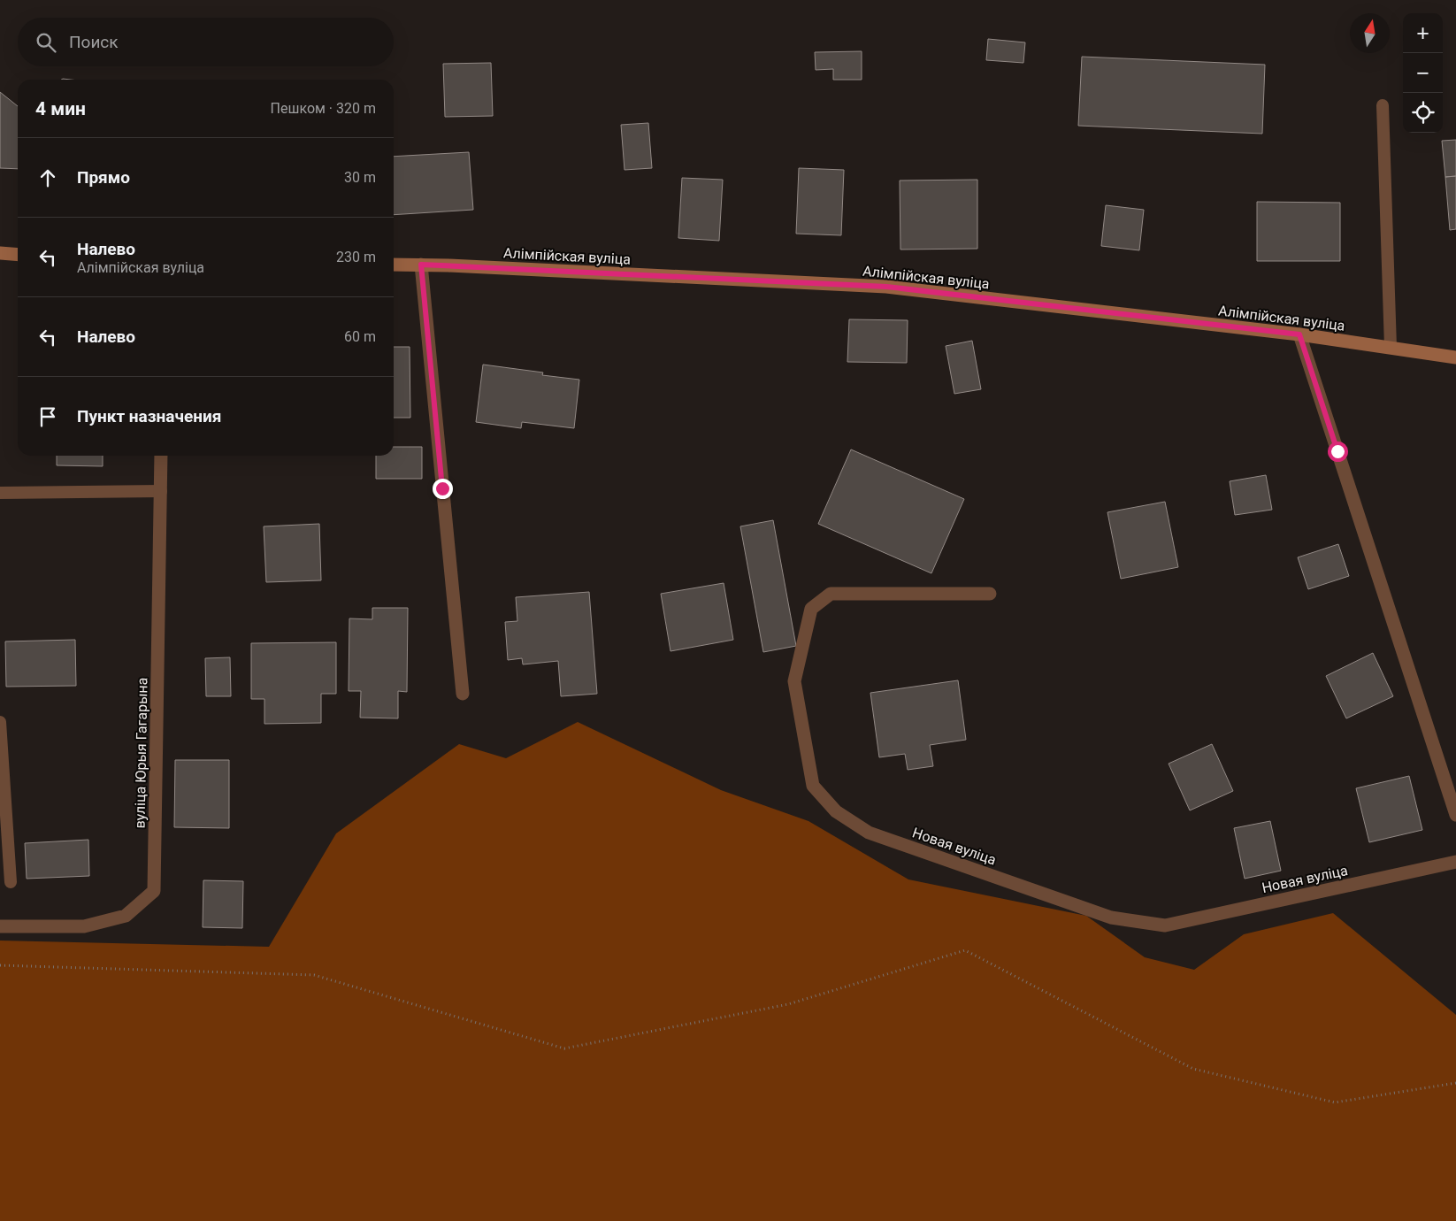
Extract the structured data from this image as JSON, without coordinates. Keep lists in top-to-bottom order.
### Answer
{
  "streets": {
    "street": ["Алімпійская вуліца", "вуліца Юрыя Гагарына", "Новая вуліца"]
  },
  "north": "top",
  "page": {
    "map_buttons": ["+", "−"],
    "search": "Поиск",
    "heading": ["4 мин", "Пешком · 320 m"],
    "list": [
      ["Прямо", "30 m"],
      ["Налево", "Алімпійская вуліца", "230 m"],
      ["Налево", "60 m"],
      "Пункт назначения"
    ]
  }
}
